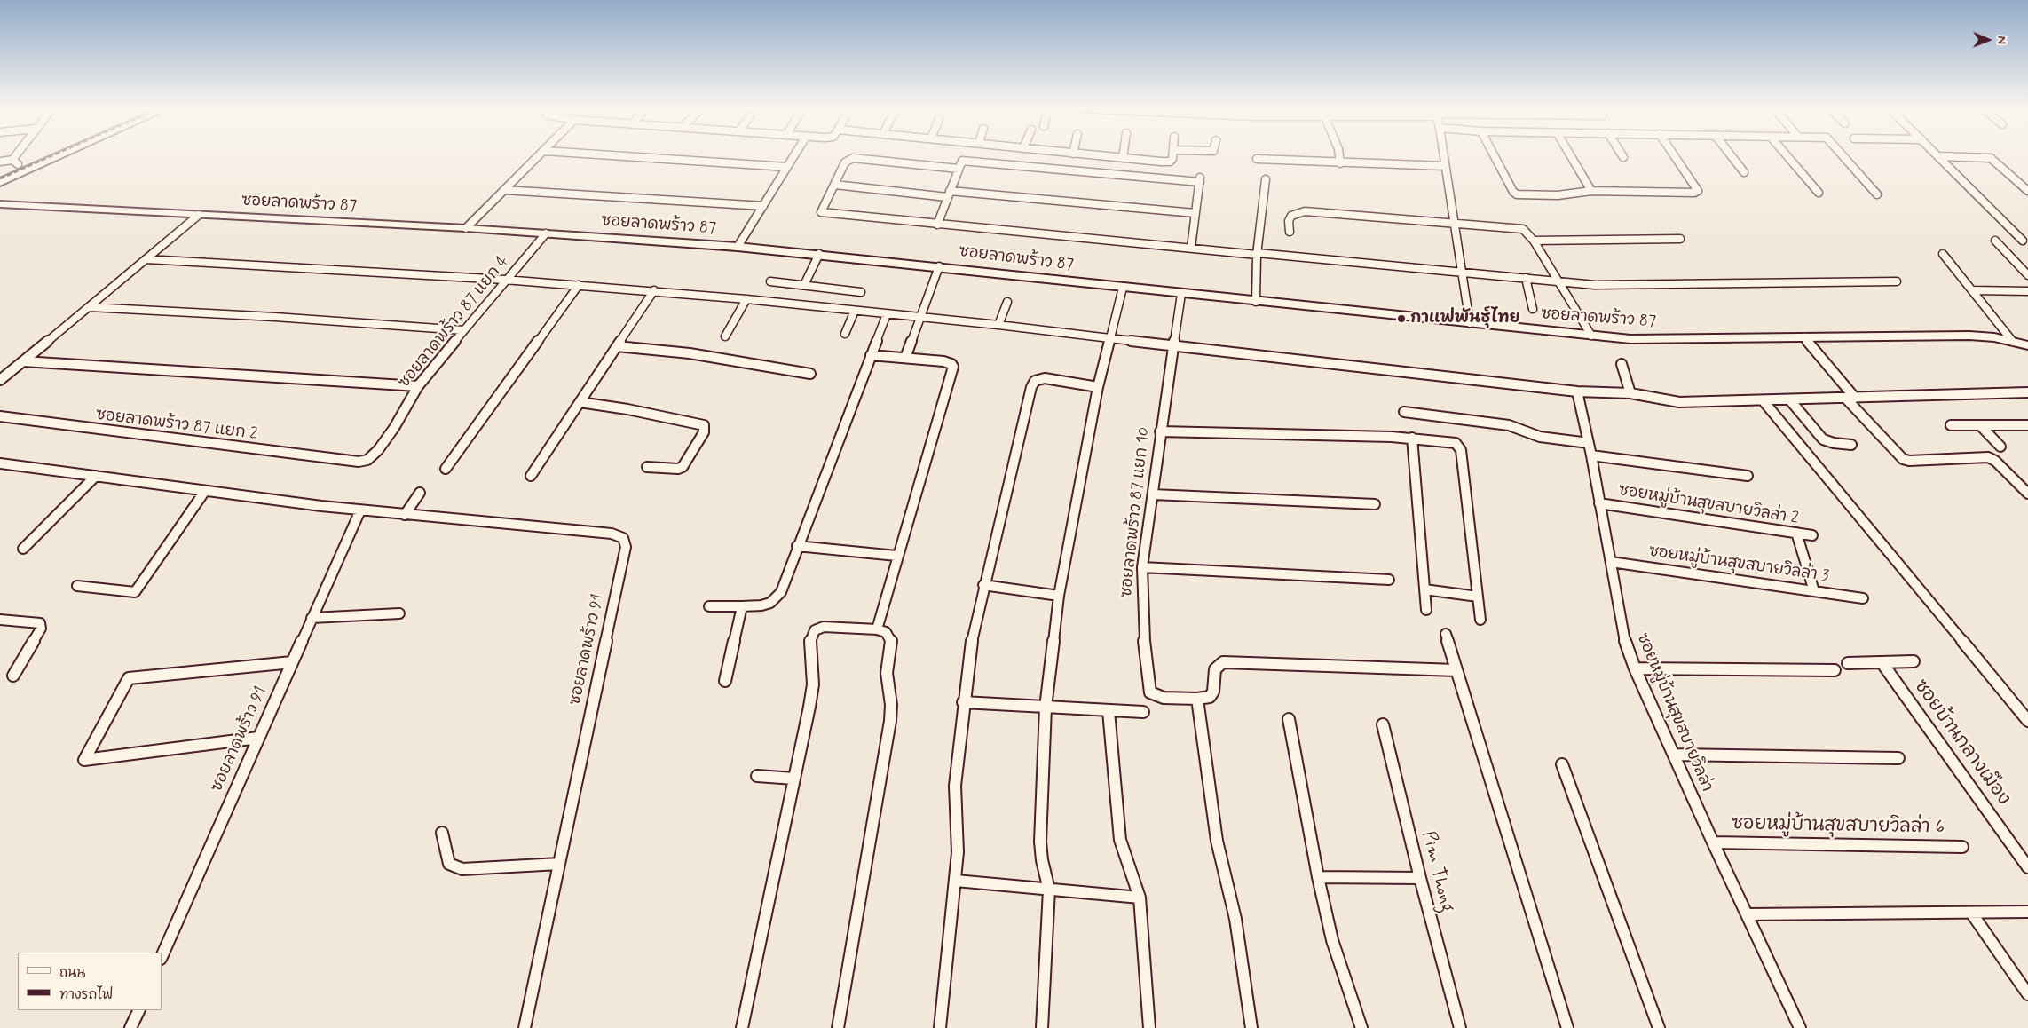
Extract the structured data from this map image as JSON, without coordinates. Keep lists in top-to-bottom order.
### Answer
{
  "streets": {
    "street": [
      "ซอยลาดพร้าว 87",
      "ซอยลาดพร้าว 87 แยก 4",
      "ซอยลาดพร้าว 87 แยก 2",
      "ซอยหมู่บ้านสุขสบายวิลล่า 2",
      "ซอยลาดพร้าว 87 แยก 10",
      "ซอยหมู่บ้านสุขสบายวิลล่า 3",
      "ซอยลาดพร้าว 91",
      "ซอยหมู่บ้านสุขสบายวิลล่า",
      "ซอยบ้านกลางเมือง",
      "ซอยหมู่บ้านสุขสบายวิลล่า 6",
      "Pim Thong"
    ]
  },
  "crossings": [
    ["ซอยลาดพร้าว 87", "ซอยลาดพร้าว 87 แยก 4"],
    ["ซอยลาดพร้าว 87", "ซอยลาดพร้าว 87 แยก 10"],
    ["ซอยลาดพร้าว 87 แยก 4", "ซอยลาดพร้าว 87 แยก 2"],
    ["ซอยหมู่บ้านสุขสบายวิลล่า 2", "ซอยหมู่บ้านสุขสบายวิลล่า"],
    ["ซอยหมู่บ้านสุขสบายวิลล่า 3", "ซอยหมู่บ้านสุขสบายวิลล่า"],
    ["ซอยหมู่บ้านสุขสบายวิลล่า", "ซอยหมู่บ้านสุขสบายวิลล่า 6"]
  ],
  "places": ["กาแฟพันธ์ุไทย"],
  "legend": ["ถนน", "ทางรถไฟ"],
  "north": "right"
}
